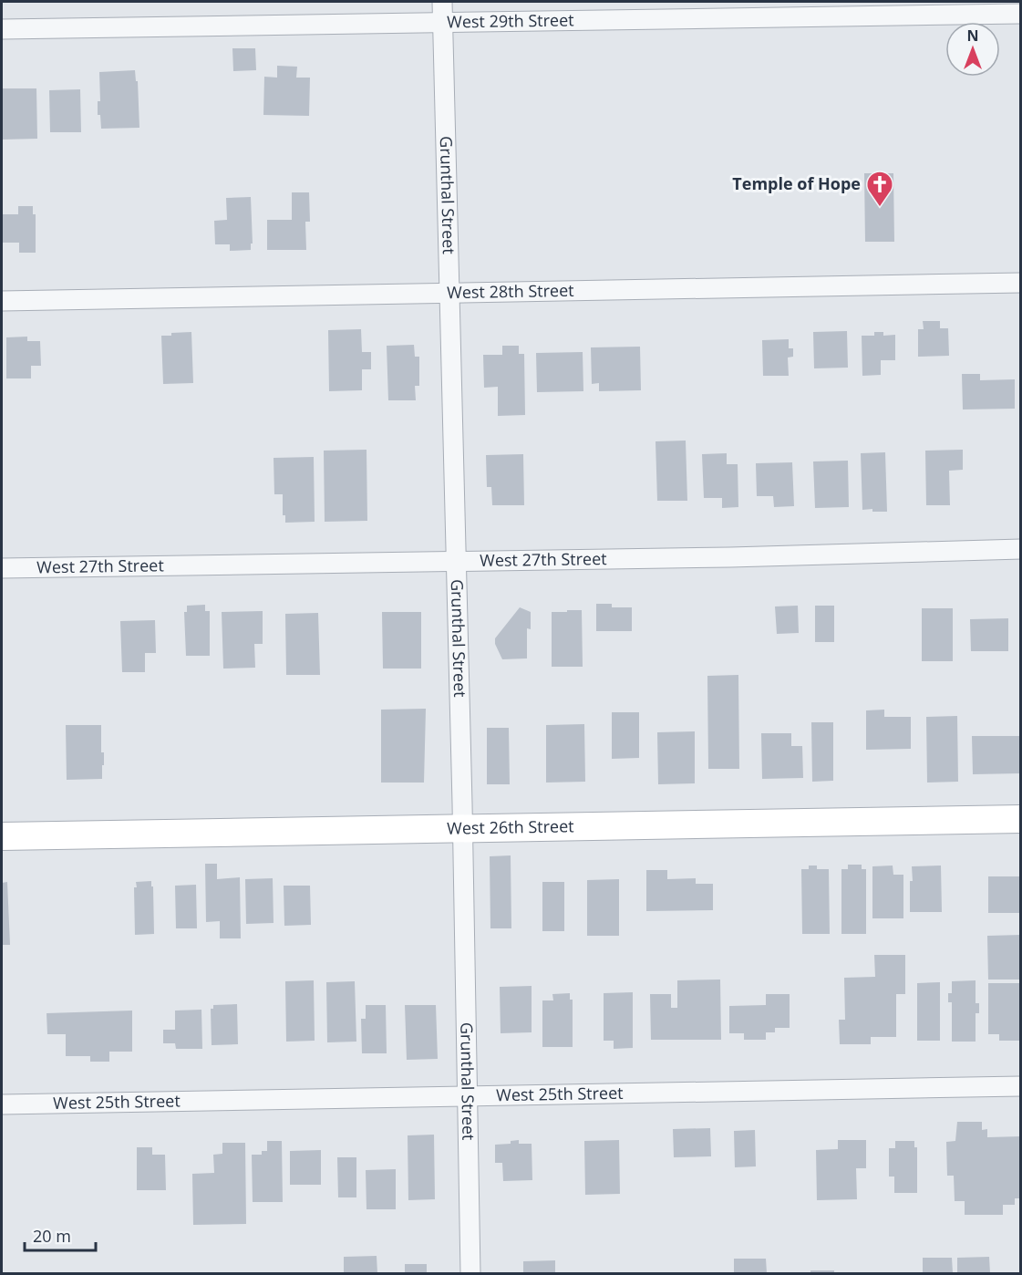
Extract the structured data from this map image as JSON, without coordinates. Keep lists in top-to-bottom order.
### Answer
{
  "streets": {
    "main road": ["West 26th Street"],
    "street": [
      "West 29th Street",
      "Grunthal Street",
      "West 28th Street",
      "West 27th Street",
      "West 25th Street"
    ]
  },
  "crossings": [
    ["West 29th Street", "Grunthal Street"],
    ["Grunthal Street", "West 28th Street"],
    ["Grunthal Street", "West 27th Street"],
    ["Grunthal Street", "West 26th Street"],
    ["Grunthal Street", "West 25th Street"]
  ],
  "places": {
    "church": ["Temple of Hope"]
  },
  "scale_bar": "20 m",
  "north": "top"
}
